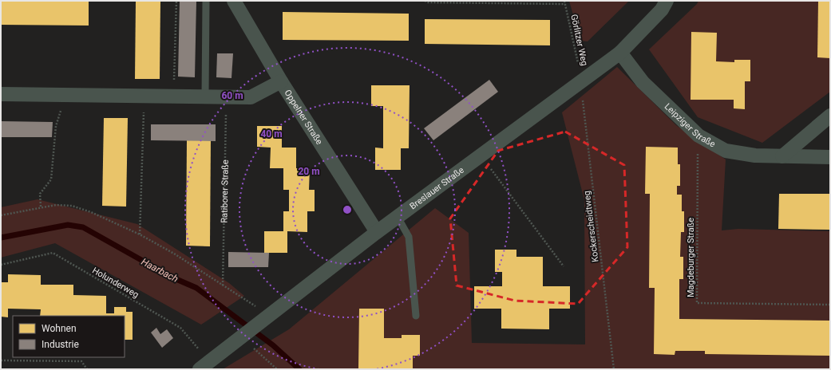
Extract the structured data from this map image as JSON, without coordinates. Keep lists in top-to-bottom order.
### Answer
{
  "streets": {
    "street": ["Oppelner Straße", "Leipziger Straße", "Breslauer Straße"],
    "path": [
      "Görlitzer Weg",
      "Ratiborer Straße",
      "Kockerscheidtweg",
      "Magdeburger Straße",
      "Holunderweg"
    ]
  },
  "crossings": [
    ["Görlitzer Weg", "Breslauer Straße"],
    ["Görlitzer Weg", "Kockerscheidtweg"],
    ["Oppelner Straße", "Breslauer Straße"],
    ["Leipziger Straße", "Breslauer Straße"],
    ["Leipziger Straße", "Magdeburger Straße"],
    ["Breslauer Straße", "Kockerscheidtweg"],
    ["Breslauer Straße", "Holunderweg"]
  ],
  "water": ["Haarbach"],
  "legend": ["Wohnen", "Industrie"],
  "rings": ["60 m", "40 m", "20 m"]
}
